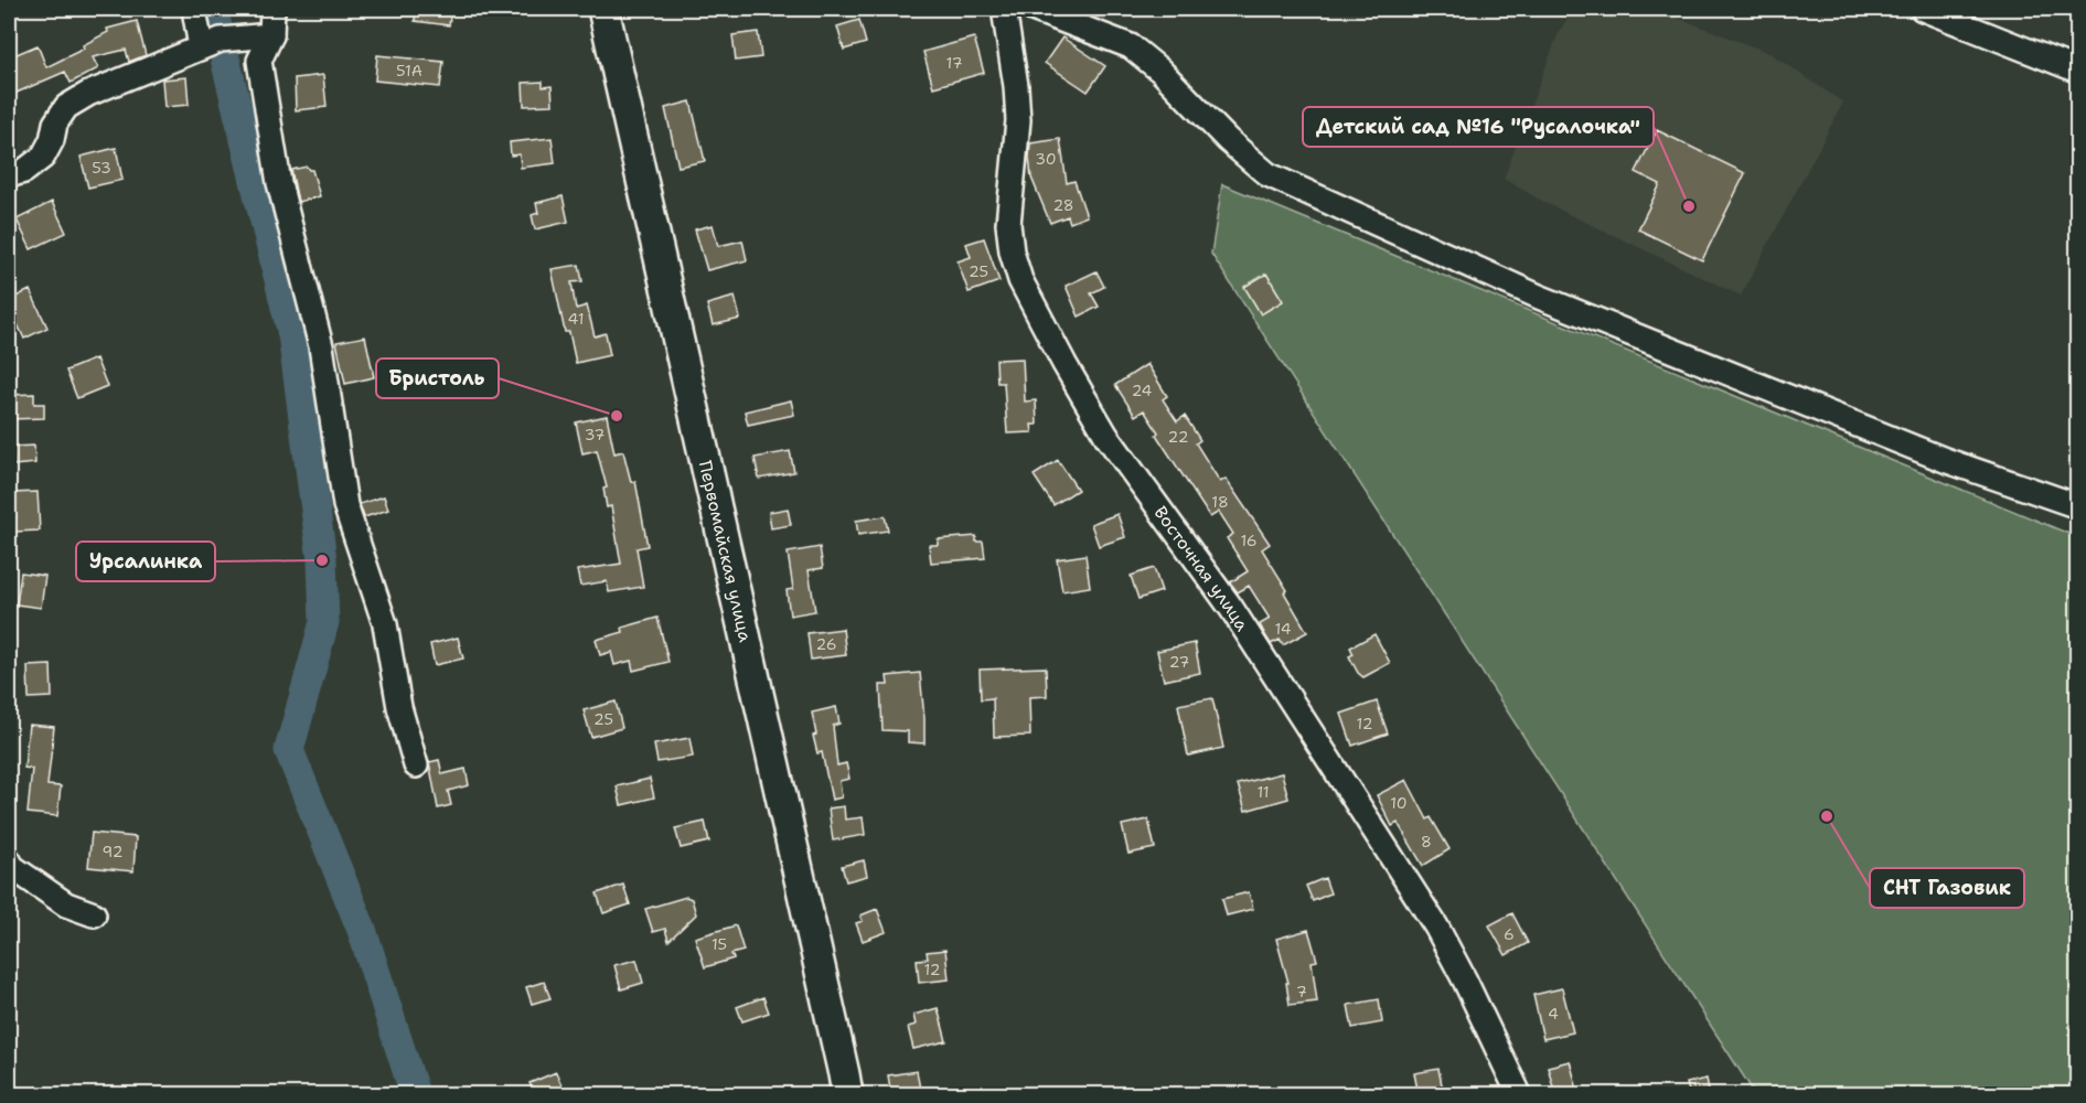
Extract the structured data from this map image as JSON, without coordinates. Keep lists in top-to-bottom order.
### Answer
{
  "streets": {
    "main road": ["Первомайская улица"],
    "street": ["Восточная улица"]
  },
  "places": [
    "Детский сад №16 \"Русалочка\"",
    "Бристоль",
    "Урсалинка",
    "СНТ Газовик"
  ],
  "house_numbers": [
    "17",
    "51А",
    "30",
    "53",
    "28",
    "25",
    "41",
    "24",
    "37",
    "22",
    "18",
    "16",
    "14",
    "26",
    "27",
    "25",
    "12",
    "11",
    "10",
    "8",
    "92",
    "6",
    "15",
    "12",
    "7",
    "4"
  ]
}
